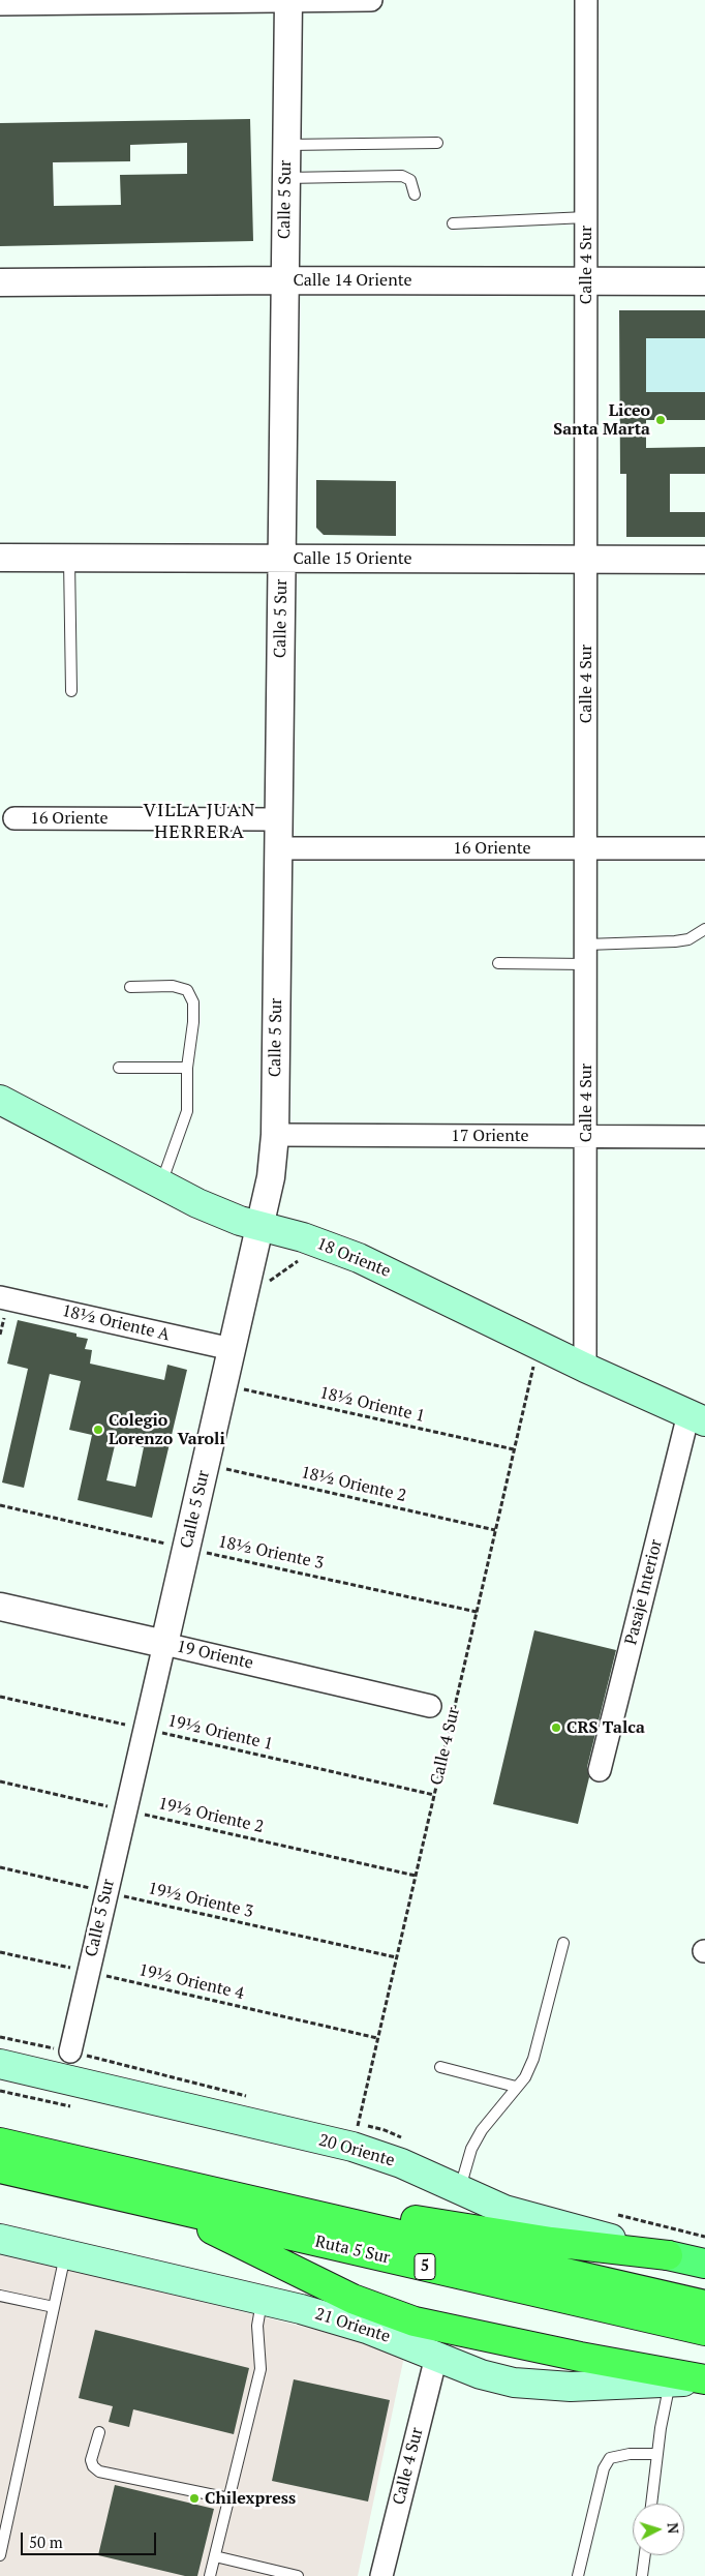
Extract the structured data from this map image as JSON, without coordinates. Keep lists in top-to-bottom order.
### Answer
{
  "streets": {
    "highway": ["20 Oriente", "Ruta 5 Sur", "5"],
    "main road": ["18 Oriente", "21 Oriente"],
    "street": [
      "Calle 5 Sur",
      "Calle 4 Sur",
      "Calle 14 Oriente",
      "Calle 15 Oriente",
      "16 Oriente",
      "17 Oriente",
      "18½ Oriente A",
      "Pasaje Interior",
      "19 Oriente"
    ],
    "path": [
      "18½ Oriente 1",
      "18½ Oriente 2",
      "18½ Oriente 3",
      "19½ Oriente 1",
      "19½ Oriente 2",
      "19½ Oriente 3",
      "19½ Oriente 4"
    ]
  },
  "crossings": [
    ["Calle 5 Sur", "Calle 14 Oriente"],
    ["Calle 5 Sur", "Calle 15 Oriente"],
    ["Calle 5 Sur", "16 Oriente"],
    ["Calle 5 Sur", "17 Oriente"],
    ["Calle 5 Sur", "18 Oriente"],
    ["Calle 5 Sur", "18½ Oriente A"],
    ["Calle 5 Sur", "18½ Oriente 1"],
    ["Calle 5 Sur", "18½ Oriente 2"],
    ["Calle 5 Sur", "18½ Oriente 3"],
    ["Calle 5 Sur", "19 Oriente"],
    ["Calle 5 Sur", "19½ Oriente 1"],
    ["Calle 5 Sur", "19½ Oriente 2"],
    ["Calle 5 Sur", "19½ Oriente 3"],
    ["Calle 5 Sur", "19½ Oriente 4"],
    ["Calle 4 Sur", "Calle 14 Oriente"],
    ["Calle 4 Sur", "Calle 15 Oriente"],
    ["Calle 4 Sur", "16 Oriente"],
    ["Calle 4 Sur", "17 Oriente"],
    ["Calle 4 Sur", "18 Oriente"],
    ["Calle 4 Sur", "18½ Oriente 1"],
    ["Calle 4 Sur", "18½ Oriente 2"],
    ["Calle 4 Sur", "18½ Oriente 3"],
    ["Calle 4 Sur", "19½ Oriente 1"],
    ["Calle 4 Sur", "19½ Oriente 2"],
    ["Calle 4 Sur", "19½ Oriente 3"],
    ["Calle 4 Sur", "19½ Oriente 4"],
    ["Calle 4 Sur", "20 Oriente"],
    ["Calle 4 Sur", "21 Oriente"],
    ["18 Oriente", "Pasaje Interior"]
  ],
  "districts": ["VILLA JUAN HERRERA"],
  "places": [
    "Liceo Santa Marta",
    "Colegio Lorenzo Varoli",
    "CRS Talca",
    "Chilexpress"
  ],
  "scale_bar": "50 m",
  "north": "right"
}
